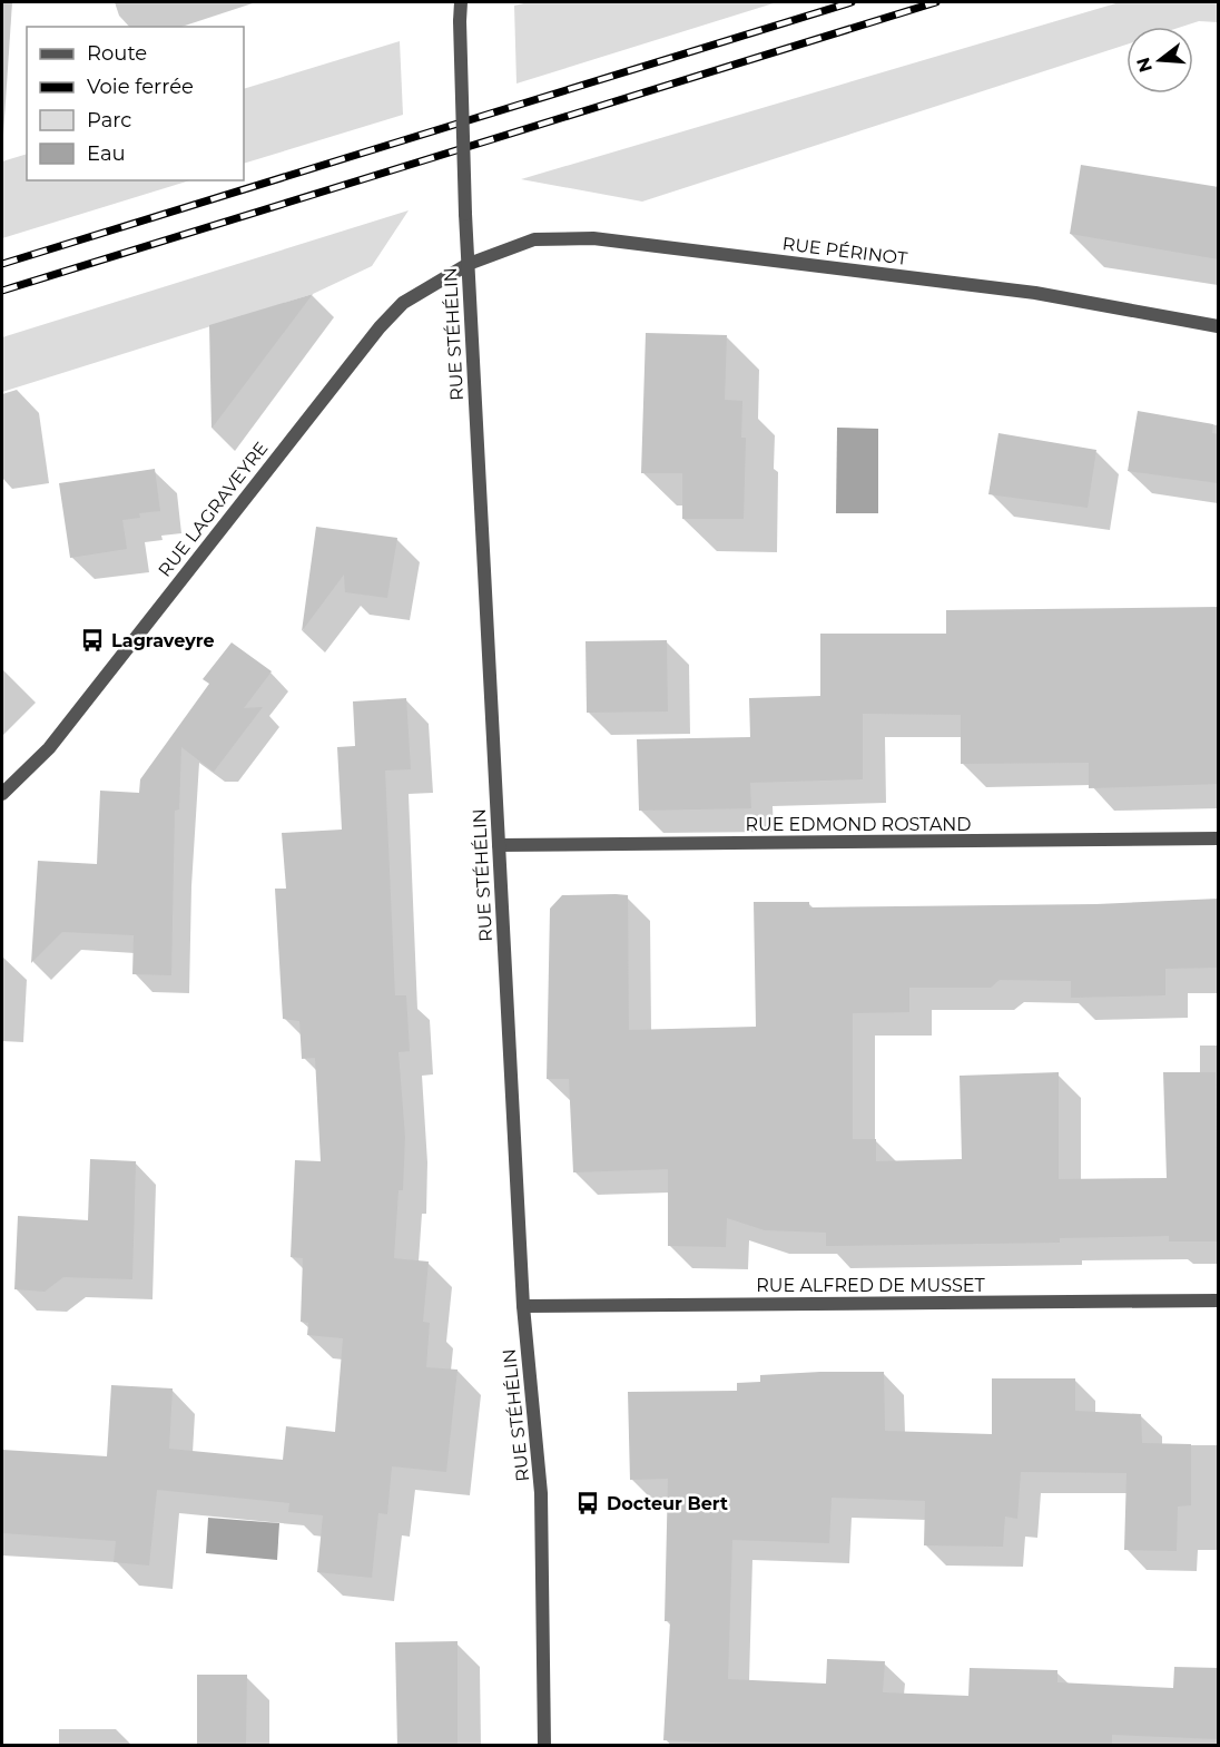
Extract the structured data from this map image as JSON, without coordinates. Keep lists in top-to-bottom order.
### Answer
{
  "streets": {
    "street": [
      "RUE PÉRINOT",
      "RUE STÉHÉLIN",
      "RUE LAGRAVEYRE",
      "RUE EDMOND ROSTAND",
      "RUE ALFRED DE MUSSET"
    ]
  },
  "crossings": [
    ["RUE PÉRINOT", "RUE STÉHÉLIN"],
    ["RUE PÉRINOT", "RUE LAGRAVEYRE"],
    ["RUE STÉHÉLIN", "RUE LAGRAVEYRE"],
    ["RUE STÉHÉLIN", "RUE EDMOND ROSTAND"],
    ["RUE STÉHÉLIN", "RUE ALFRED DE MUSSET"]
  ],
  "places": {
    "bus stop": ["Lagraveyre", "Docteur Bert"]
  },
  "legend": [
    "Route",
    "Voie ferrée",
    "Parc",
    "Eau"
  ],
  "north": "left"
}
